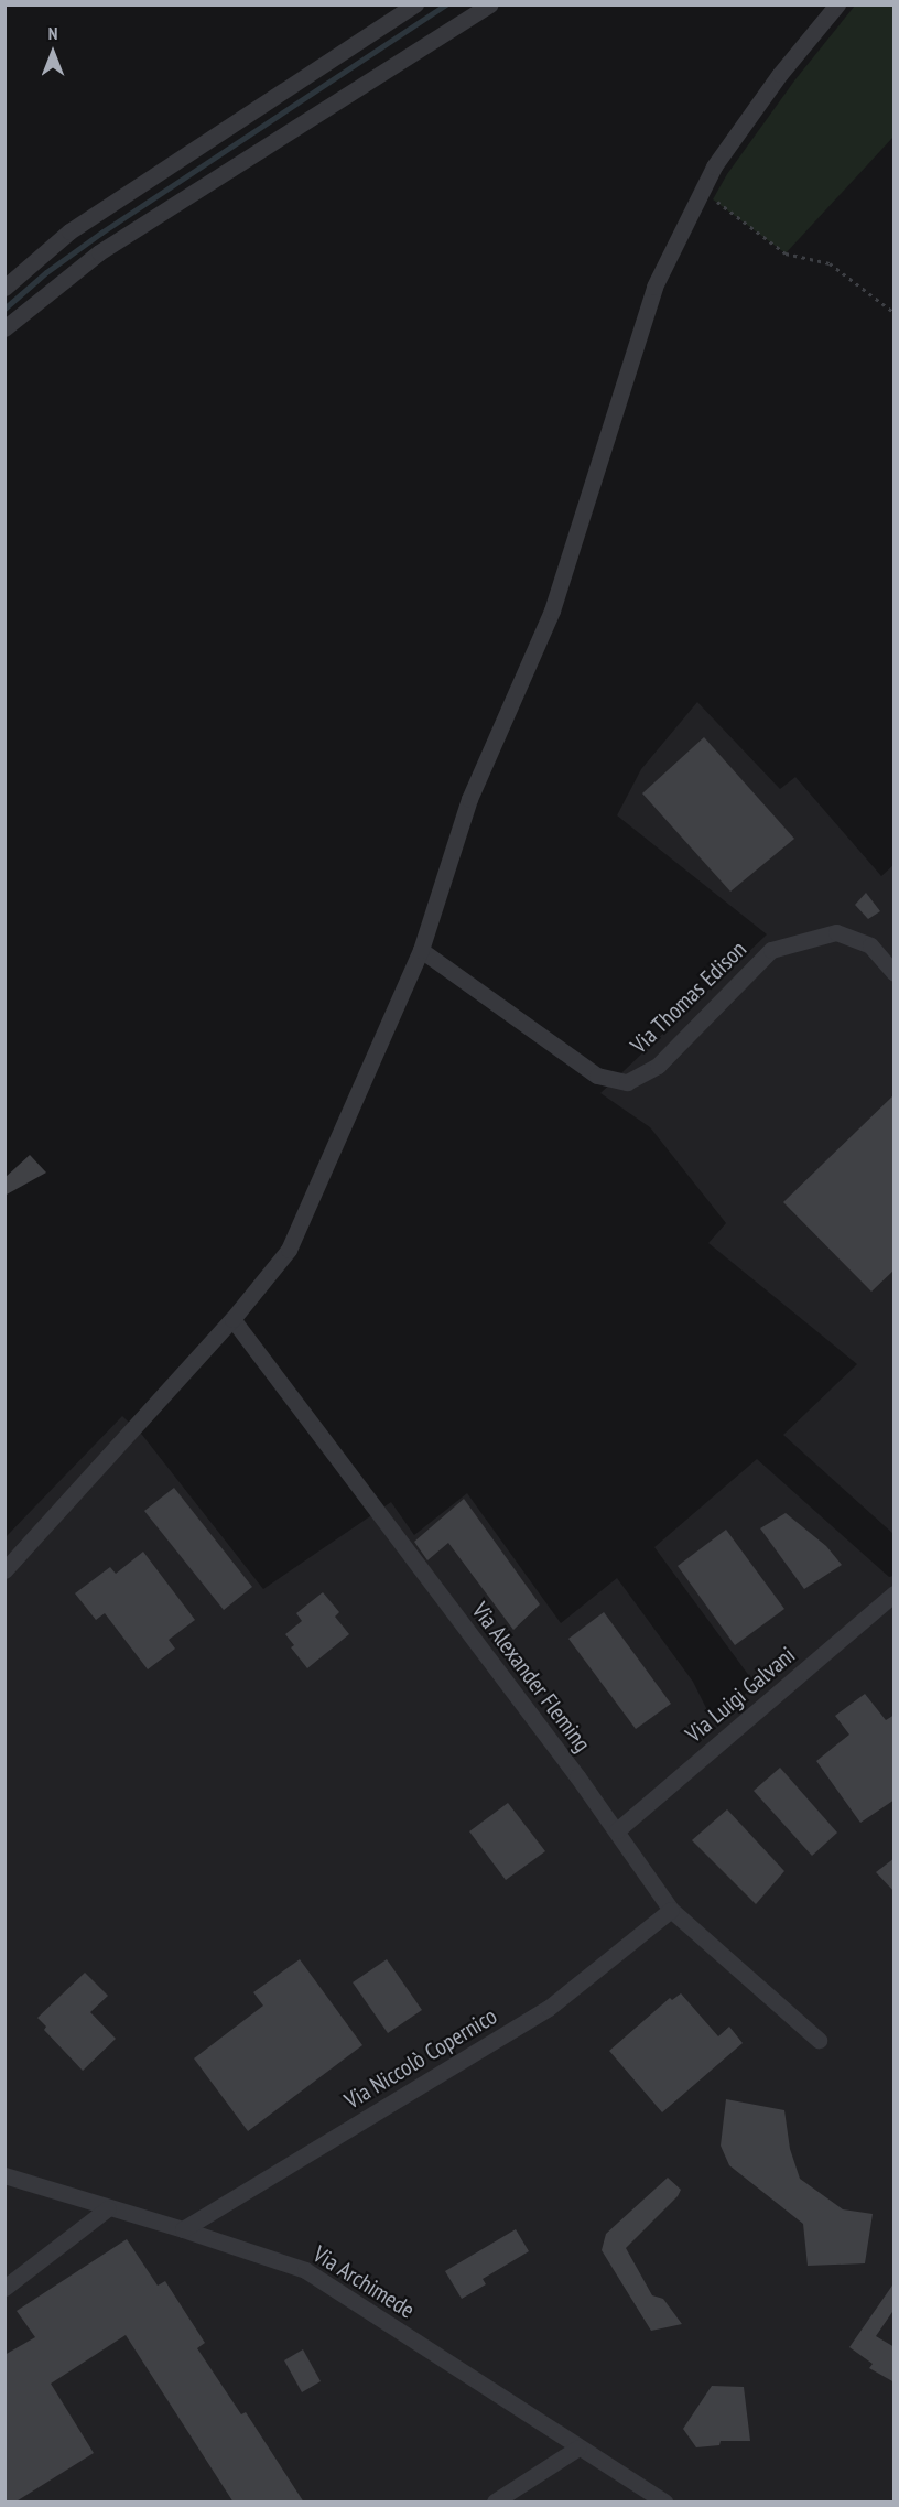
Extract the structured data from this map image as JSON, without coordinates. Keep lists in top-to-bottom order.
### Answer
{
  "streets": {
    "street": [
      "Via Thomas Edison",
      "Via Alexander Fleming",
      "Via Luigi Galvani",
      "Via Niccolò Copernico",
      "Via Archimede"
    ]
  },
  "crossings": [
    ["Via Alexander Fleming", "Via Luigi Galvani"],
    ["Via Alexander Fleming", "Via Niccolò Copernico"],
    ["Via Niccolò Copernico", "Via Archimede"]
  ],
  "north": "top"
}
